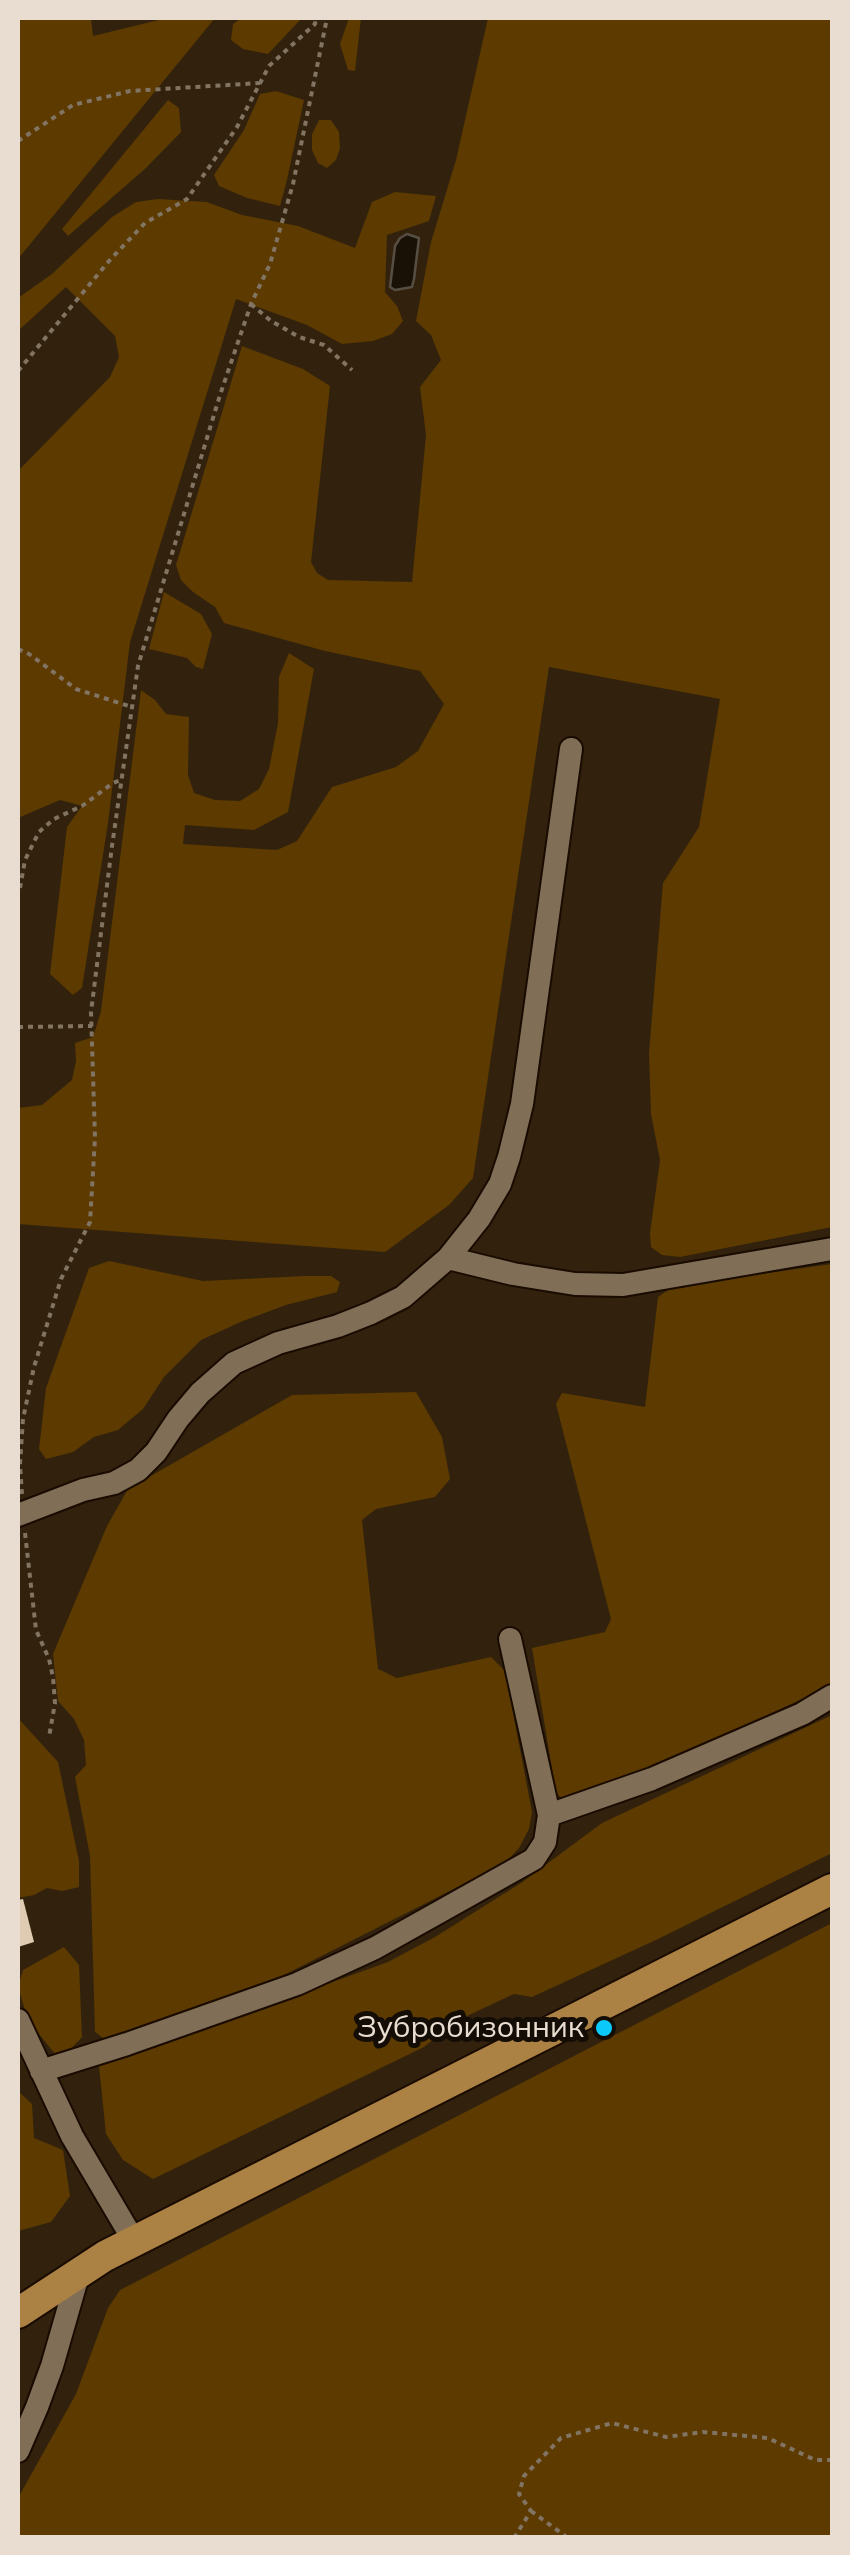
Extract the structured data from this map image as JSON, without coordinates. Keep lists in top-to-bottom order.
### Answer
{
  "places": ["Зубробизонник"]
}
